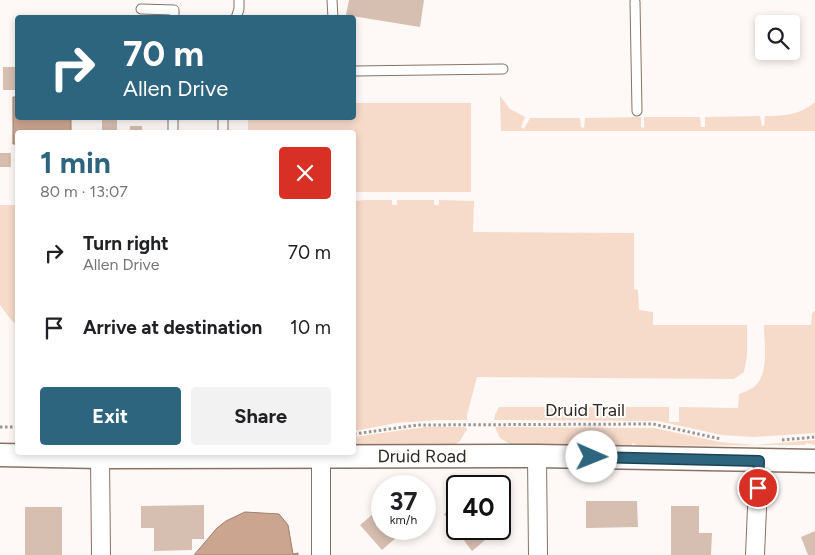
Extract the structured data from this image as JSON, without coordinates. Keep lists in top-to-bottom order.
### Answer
{
  "streets": {
    "street": ["Druid Road"],
    "path": ["Druid Trail"]
  },
  "page": {
    "turn": ["70 m", "Allen Drive"],
    "heading": ["1 min", "80 m · 13:07"],
    "list": [
      {
        "name": "Turn right",
        "note": "Allen Drive",
        "value": "70 m"
      },
      {
        "name": "Arrive at destination",
        "value": "10 m"
      }
    ],
    "buttons": ["Exit", "Share"],
    "speed": "37 km/h",
    "limit": "40"
  }
}
